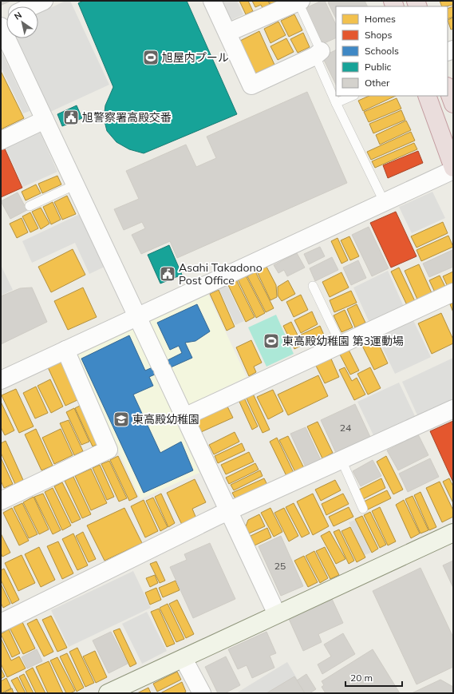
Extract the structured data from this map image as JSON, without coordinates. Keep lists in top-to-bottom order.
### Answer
{
  "places": {
    "sports": ["旭屋内プール", "東高殿幼稚園 第3運動場"],
    "public building": ["旭警察署高殿交番", "Asahi Takadono Post Office"],
    "school or university": ["東高殿幼稚園"]
  },
  "house_numbers": ["24", "25"],
  "legend": [
    "Homes",
    "Shops",
    "Schools",
    "Public",
    "Other"
  ],
  "scale_bar": "20 m",
  "north": "top left"
}
